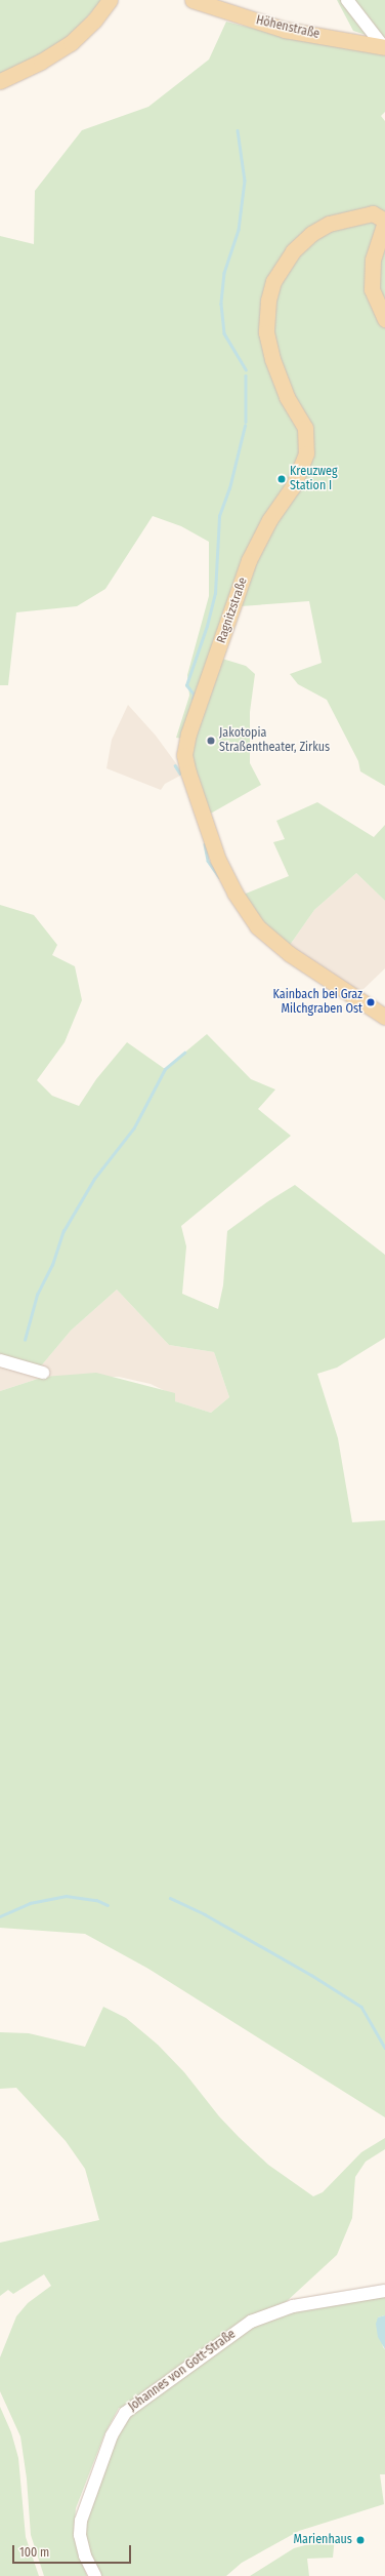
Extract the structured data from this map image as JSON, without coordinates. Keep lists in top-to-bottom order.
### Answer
{
  "streets": {
    "main road": ["Höhenstraße", "Ragnitzstraße"],
    "street": ["Johannes von Gott-Straße"]
  },
  "places": [
    "Kreuzweg Station I",
    "Jakotopia Straßentheater, Zirkus",
    "Kainbach bei Graz Milchgraben Ost",
    "Marienhaus"
  ],
  "scale_bar": "100 m"
}
